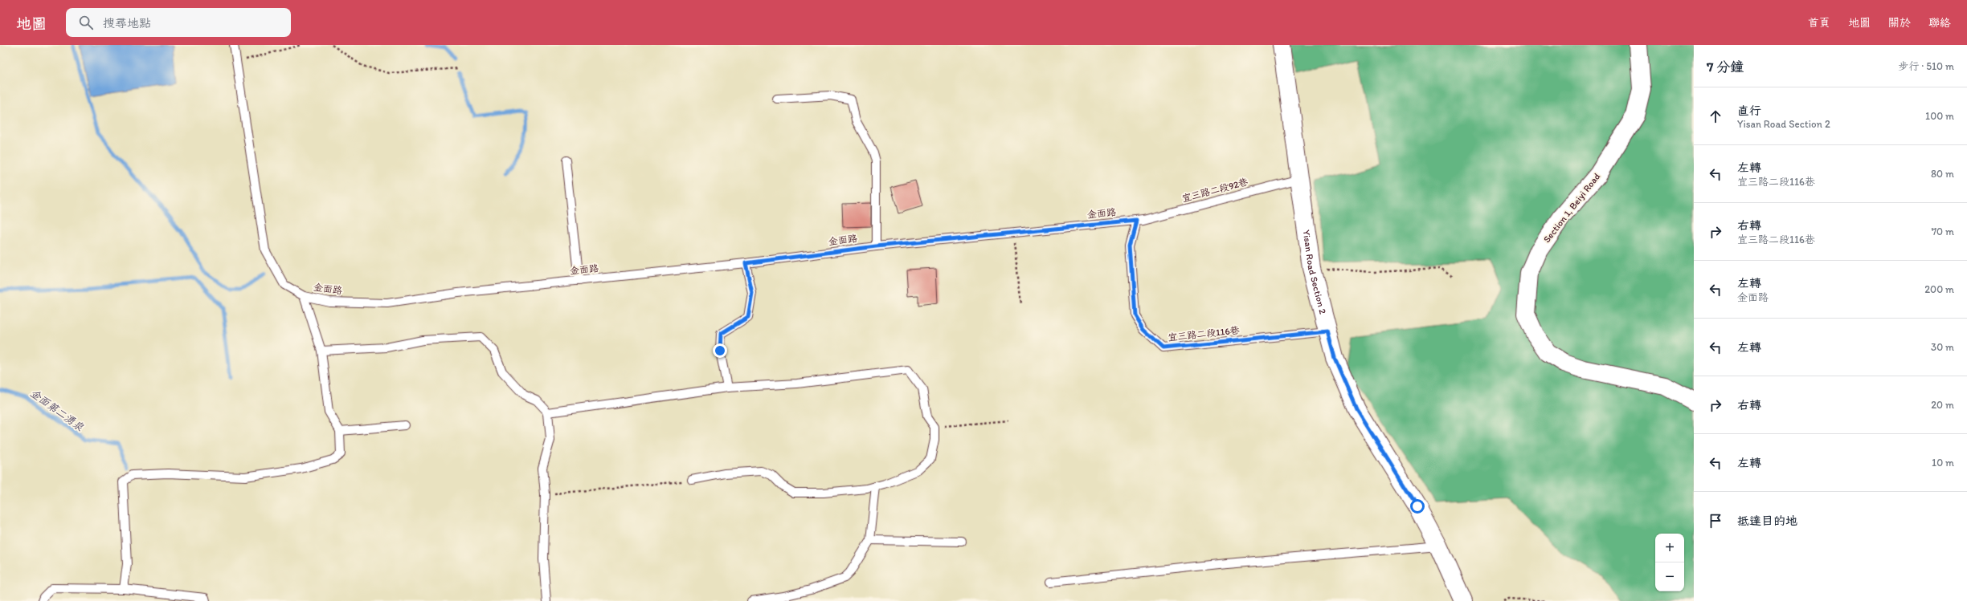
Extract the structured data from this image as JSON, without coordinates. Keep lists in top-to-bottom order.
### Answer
{
  "streets": {
    "street": ["Section 1, Beiyi Road", "Yisan Road Section 2"],
    "lane": ["宜三路二段92巷", "金面路", "宜三路二段116巷"]
  },
  "crossings": [
    ["宜三路二段92巷", "金面路"],
    ["宜三路二段92巷", "Yisan Road Section 2"],
    ["宜三路二段92巷", "宜三路二段116巷"],
    ["金面路", "宜三路二段116巷"],
    ["Yisan Road Section 2", "宜三路二段116巷"]
  ],
  "water": ["金面第二湧泉"],
  "page": {
    "header": "地圖",
    "search": "搜尋地點",
    "nav": [
      "首頁",
      "地圖",
      "關於",
      "聯絡"
    ],
    "heading": ["7 分鐘", "步行 · 510 m"],
    "list": [
      ["直行", "Yisan Road Section 2", "100 m"],
      ["左轉", "宜三路二段116巷", "80 m"],
      ["右轉", "宜三路二段116巷", "70 m"],
      ["左轉", "金面路", "200 m"],
      ["左轉", "30 m"],
      ["右轉", "20 m"],
      ["左轉", "10 m"],
      "抵達目的地"
    ],
    "map_buttons": ["+", "−"]
  }
}
